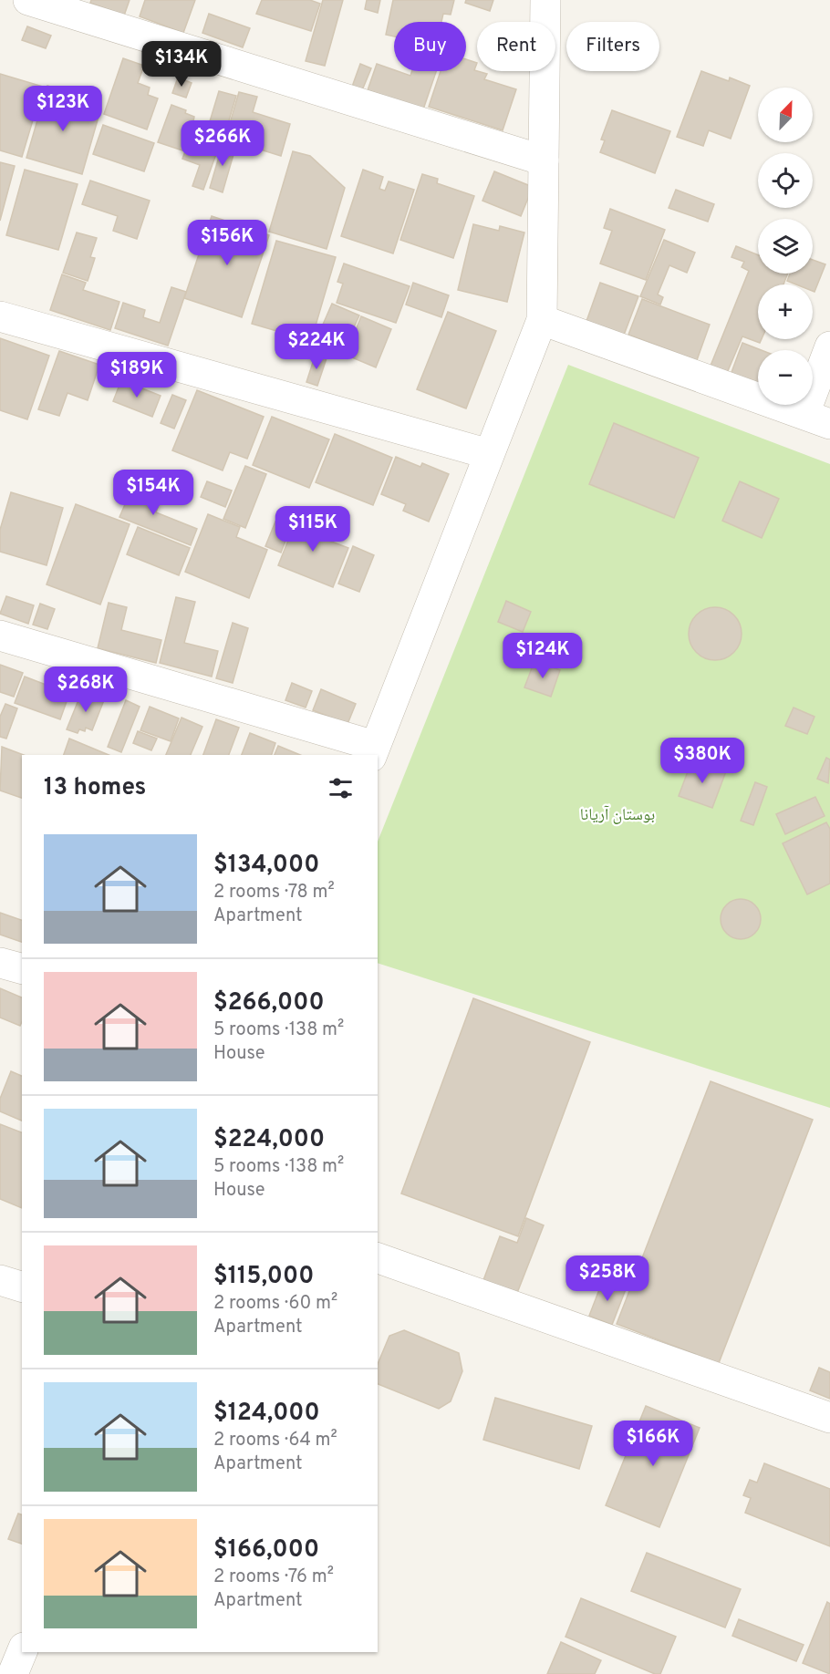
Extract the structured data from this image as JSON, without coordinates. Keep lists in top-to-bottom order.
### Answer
{
  "parks": ["بوستان آریانا"],
  "north": "top right",
  "page": {
    "chip": ["Buy", "Rent", "Filters"],
    "price": [
      "$134K",
      "$123K",
      "$266K",
      "$156K",
      "$224K",
      "$189K",
      "$154K",
      "$115K",
      "$124K",
      "$268K",
      "$380K",
      "$258K",
      "$166K"
    ],
    "map_buttons": ["+", "−"],
    "heading": "13 homes",
    "list": [
      {
        "name": "$134,000",
        "note": "2 rooms · 78 m² · Apartment"
      },
      {
        "name": "$266,000",
        "note": "5 rooms · 138 m² · House"
      },
      {
        "name": "$224,000",
        "note": "5 rooms · 138 m² · House"
      },
      {
        "name": "$115,000",
        "note": "2 rooms · 60 m² · Apartment"
      },
      {
        "name": "$124,000",
        "note": "2 rooms · 64 m² · Apartment"
      },
      {
        "name": "$166,000",
        "note": "2 rooms · 76 m² · Apartment"
      }
    ]
  }
}
